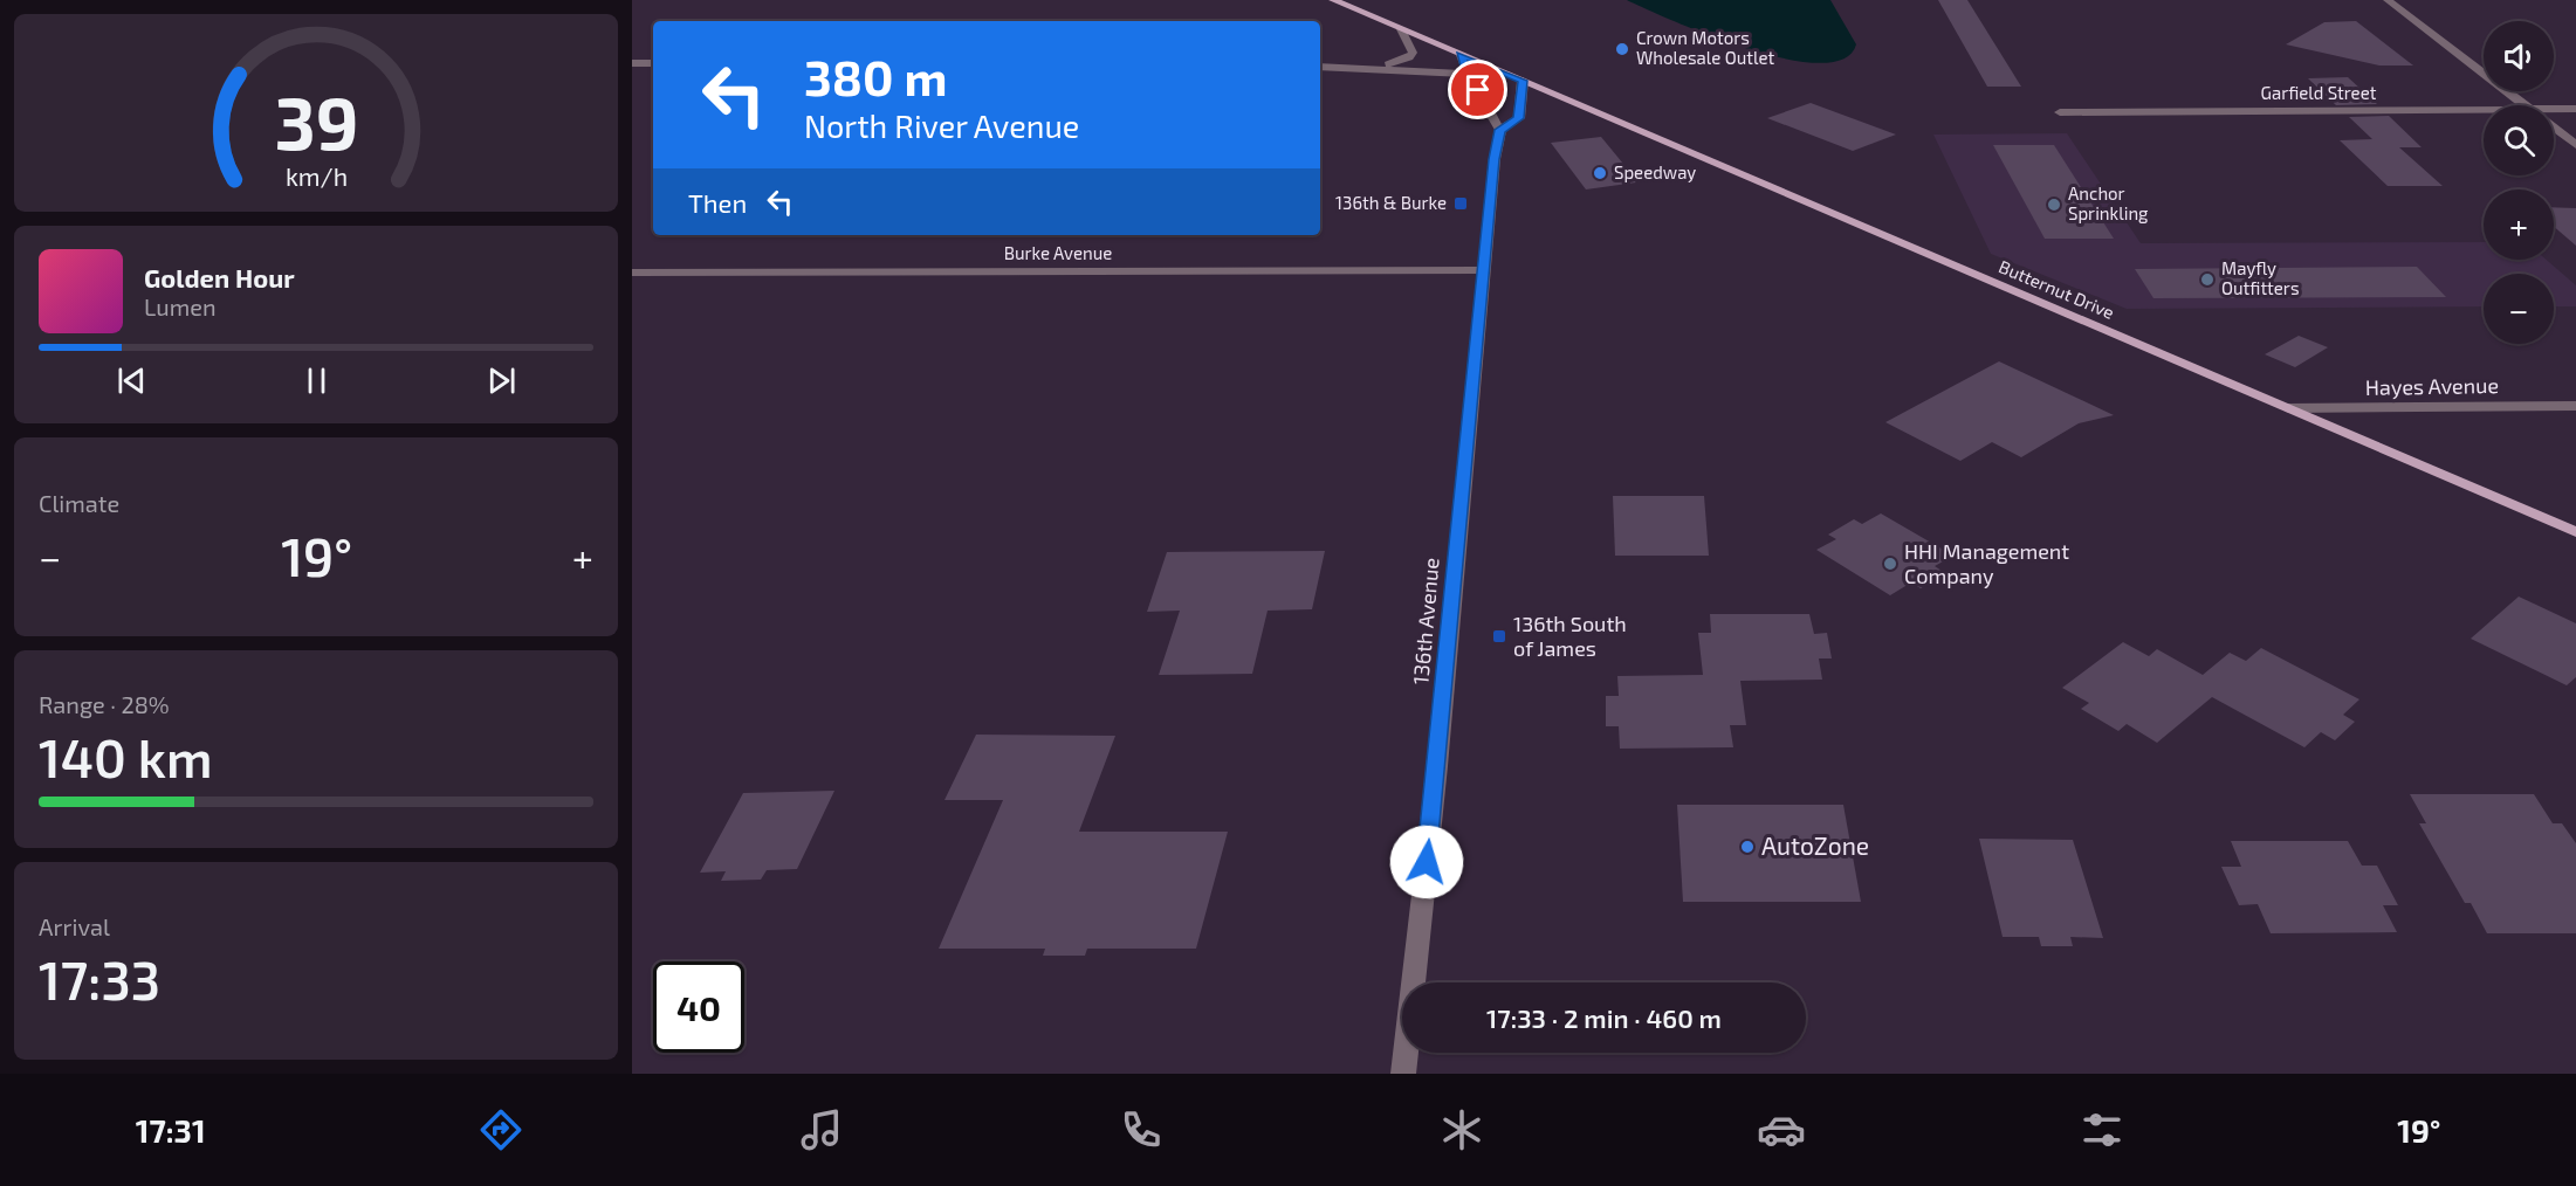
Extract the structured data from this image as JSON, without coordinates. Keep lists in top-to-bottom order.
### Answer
{
  "streets": {
    "main road": ["Butternut Drive"],
    "street": [
      "Garfield Street",
      "Burke Avenue",
      "Hayes Avenue",
      "136th Avenue"
    ]
  },
  "crossings": [
    ["Burke Avenue", "136th Avenue"],
    ["Butternut Drive", "Hayes Avenue"],
    ["Butternut Drive", "136th Avenue"]
  ],
  "places": {
    "other": [
      "Crown Motors Wholesale Outlet",
      "Speedway",
      "Anchor Sprinkling",
      "Mayfly Outfitters",
      "HHI Management Company",
      "AutoZone"
    ],
    "transit": ["136th & Burke", "136th South of James"]
  },
  "page": {
    "map_buttons": ["+", "−"],
    "turn": ["380 m", "North River Avenue"],
    "then": "Then",
    "song": ["Golden Hour", "Lumen"],
    "tile": [
      "Climate",
      ["Range · 28%", "140 km"],
      ["Arrival", "17:33"]
    ],
    "heat": ["−", "19°", "+"],
    "limit": "40",
    "trip": "17:33 · 2 min · 460 m",
    "tabs": ["17:31", "19°"],
    "gauge": ["39", "km/h"]
  }
}
